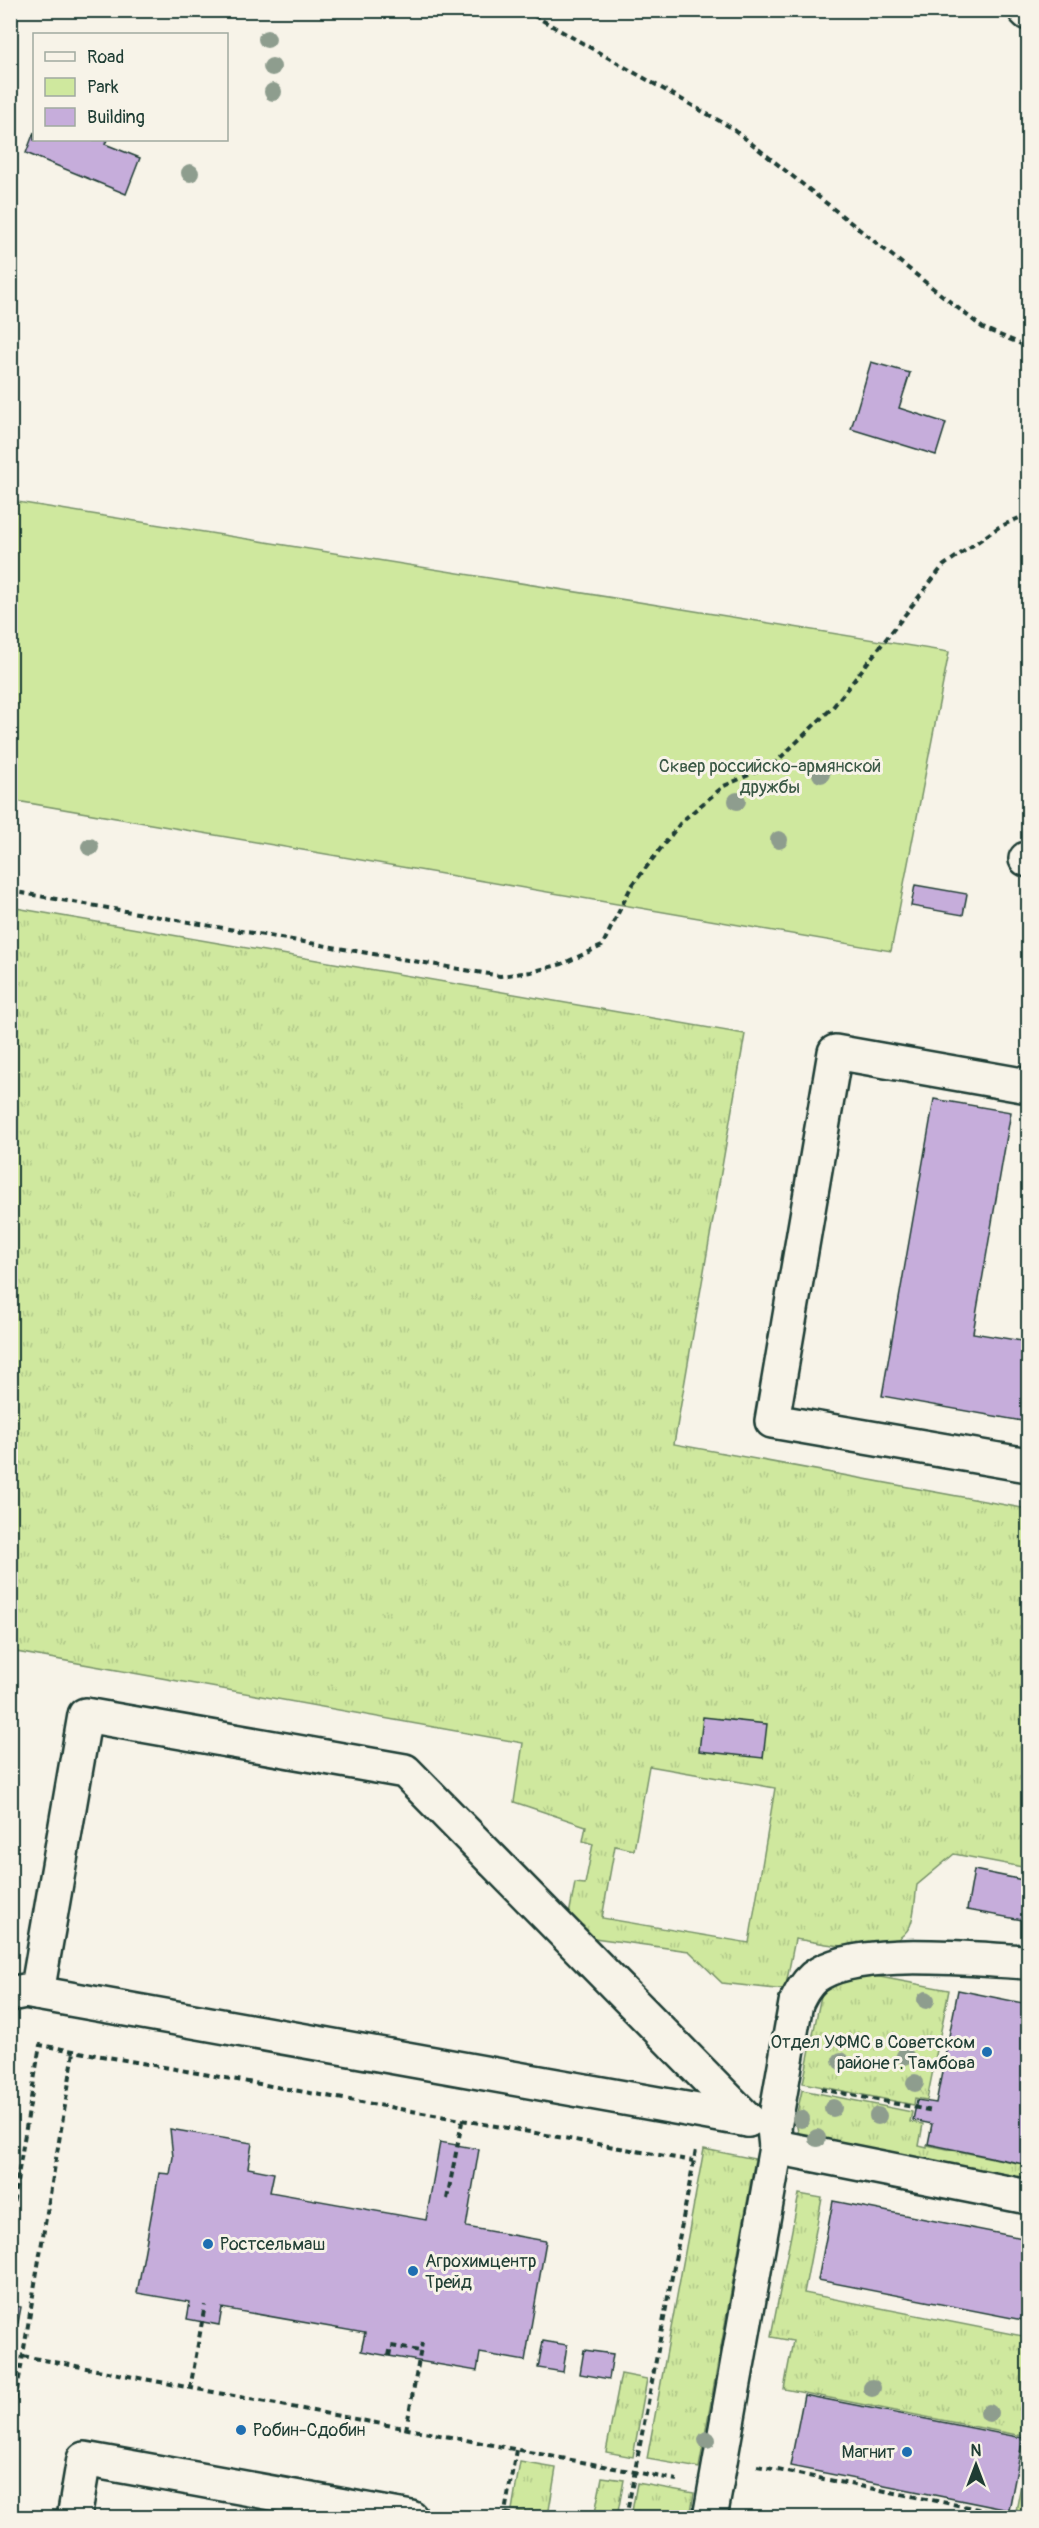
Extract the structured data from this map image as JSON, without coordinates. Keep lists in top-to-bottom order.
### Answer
{
  "parks": ["Сквер российско-армянской дружбы"],
  "places": [
    "Отдел УФМС в Советском районе г. Тамбова",
    "Ростсельмаш",
    "Агрохимцентр Трейд",
    "Робин-Сдобин",
    "Магнит"
  ],
  "legend": ["Road", "Park", "Building"],
  "north": "top"
}
